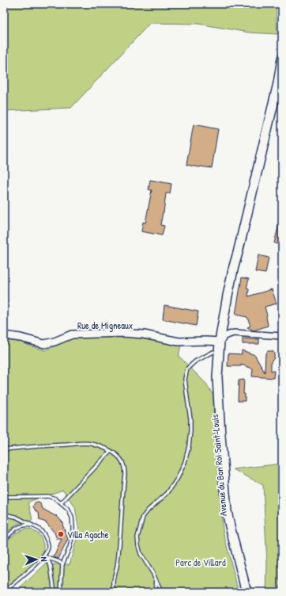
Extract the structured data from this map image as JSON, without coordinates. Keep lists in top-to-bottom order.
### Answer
{
  "streets": {
    "main road": ["Avenue du Bon Roi Saint-Louis"],
    "street": ["Rue de Migneaux"]
  },
  "crossings": [
    ["Rue de Migneaux", "Avenue du Bon Roi Saint-Louis"]
  ],
  "parks": ["Parc de Villard"],
  "places": ["Villa Agache"],
  "north": "right"
}
